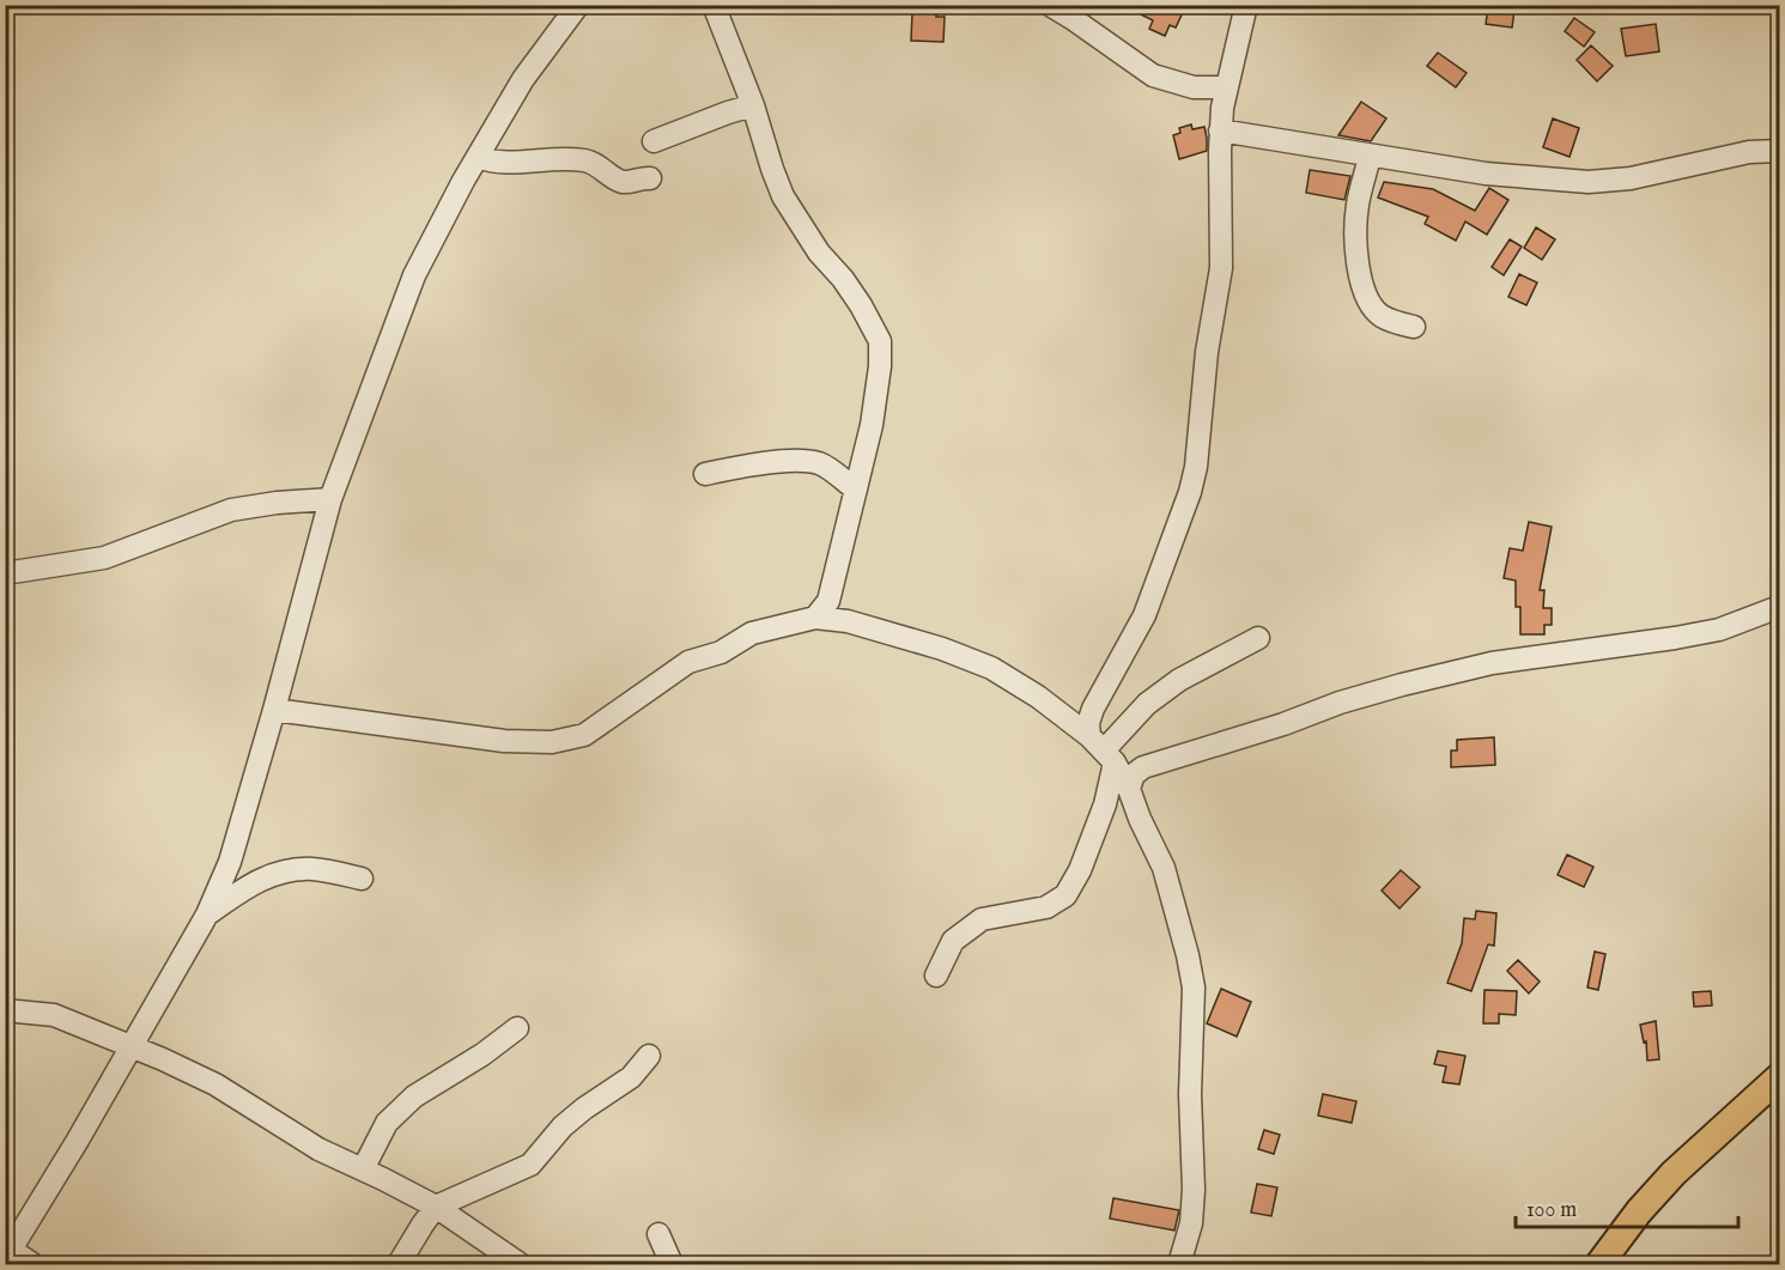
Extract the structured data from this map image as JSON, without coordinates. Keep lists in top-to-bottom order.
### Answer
{
  "scale_bar": "100 m"
}
